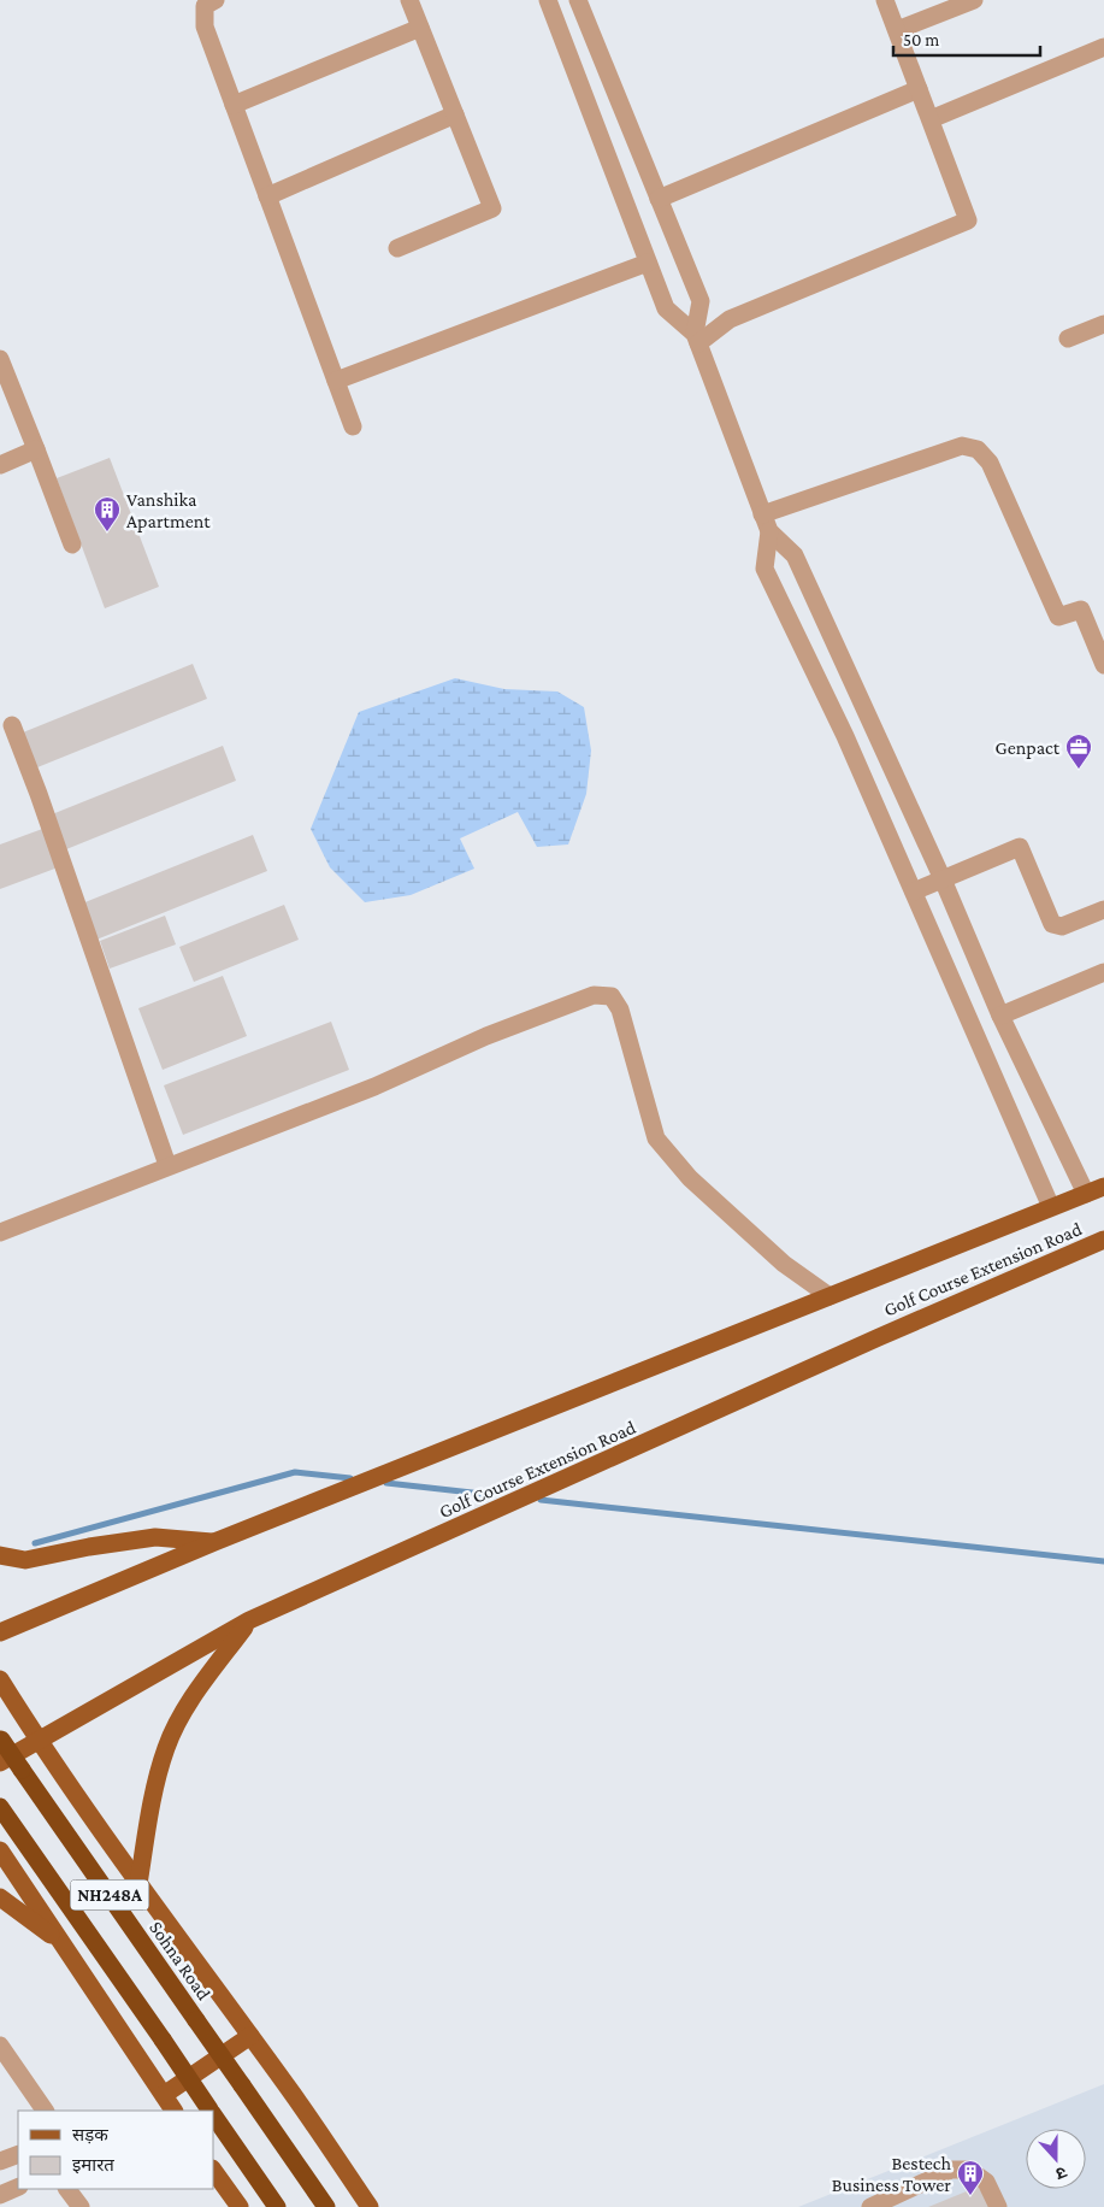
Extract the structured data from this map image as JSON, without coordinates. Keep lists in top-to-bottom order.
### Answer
{
  "streets": {
    "highway": ["NH248A", "Sohna Road"],
    "main road": ["Golf Course Extension Road"]
  },
  "places": {
    "building": ["Vanshika Apartment", "Bestech Business Tower"],
    "office": ["Genpact"]
  },
  "legend": ["सड़क", "इमारत"],
  "scale_bar": "50 m",
  "north": "bottom"
}
